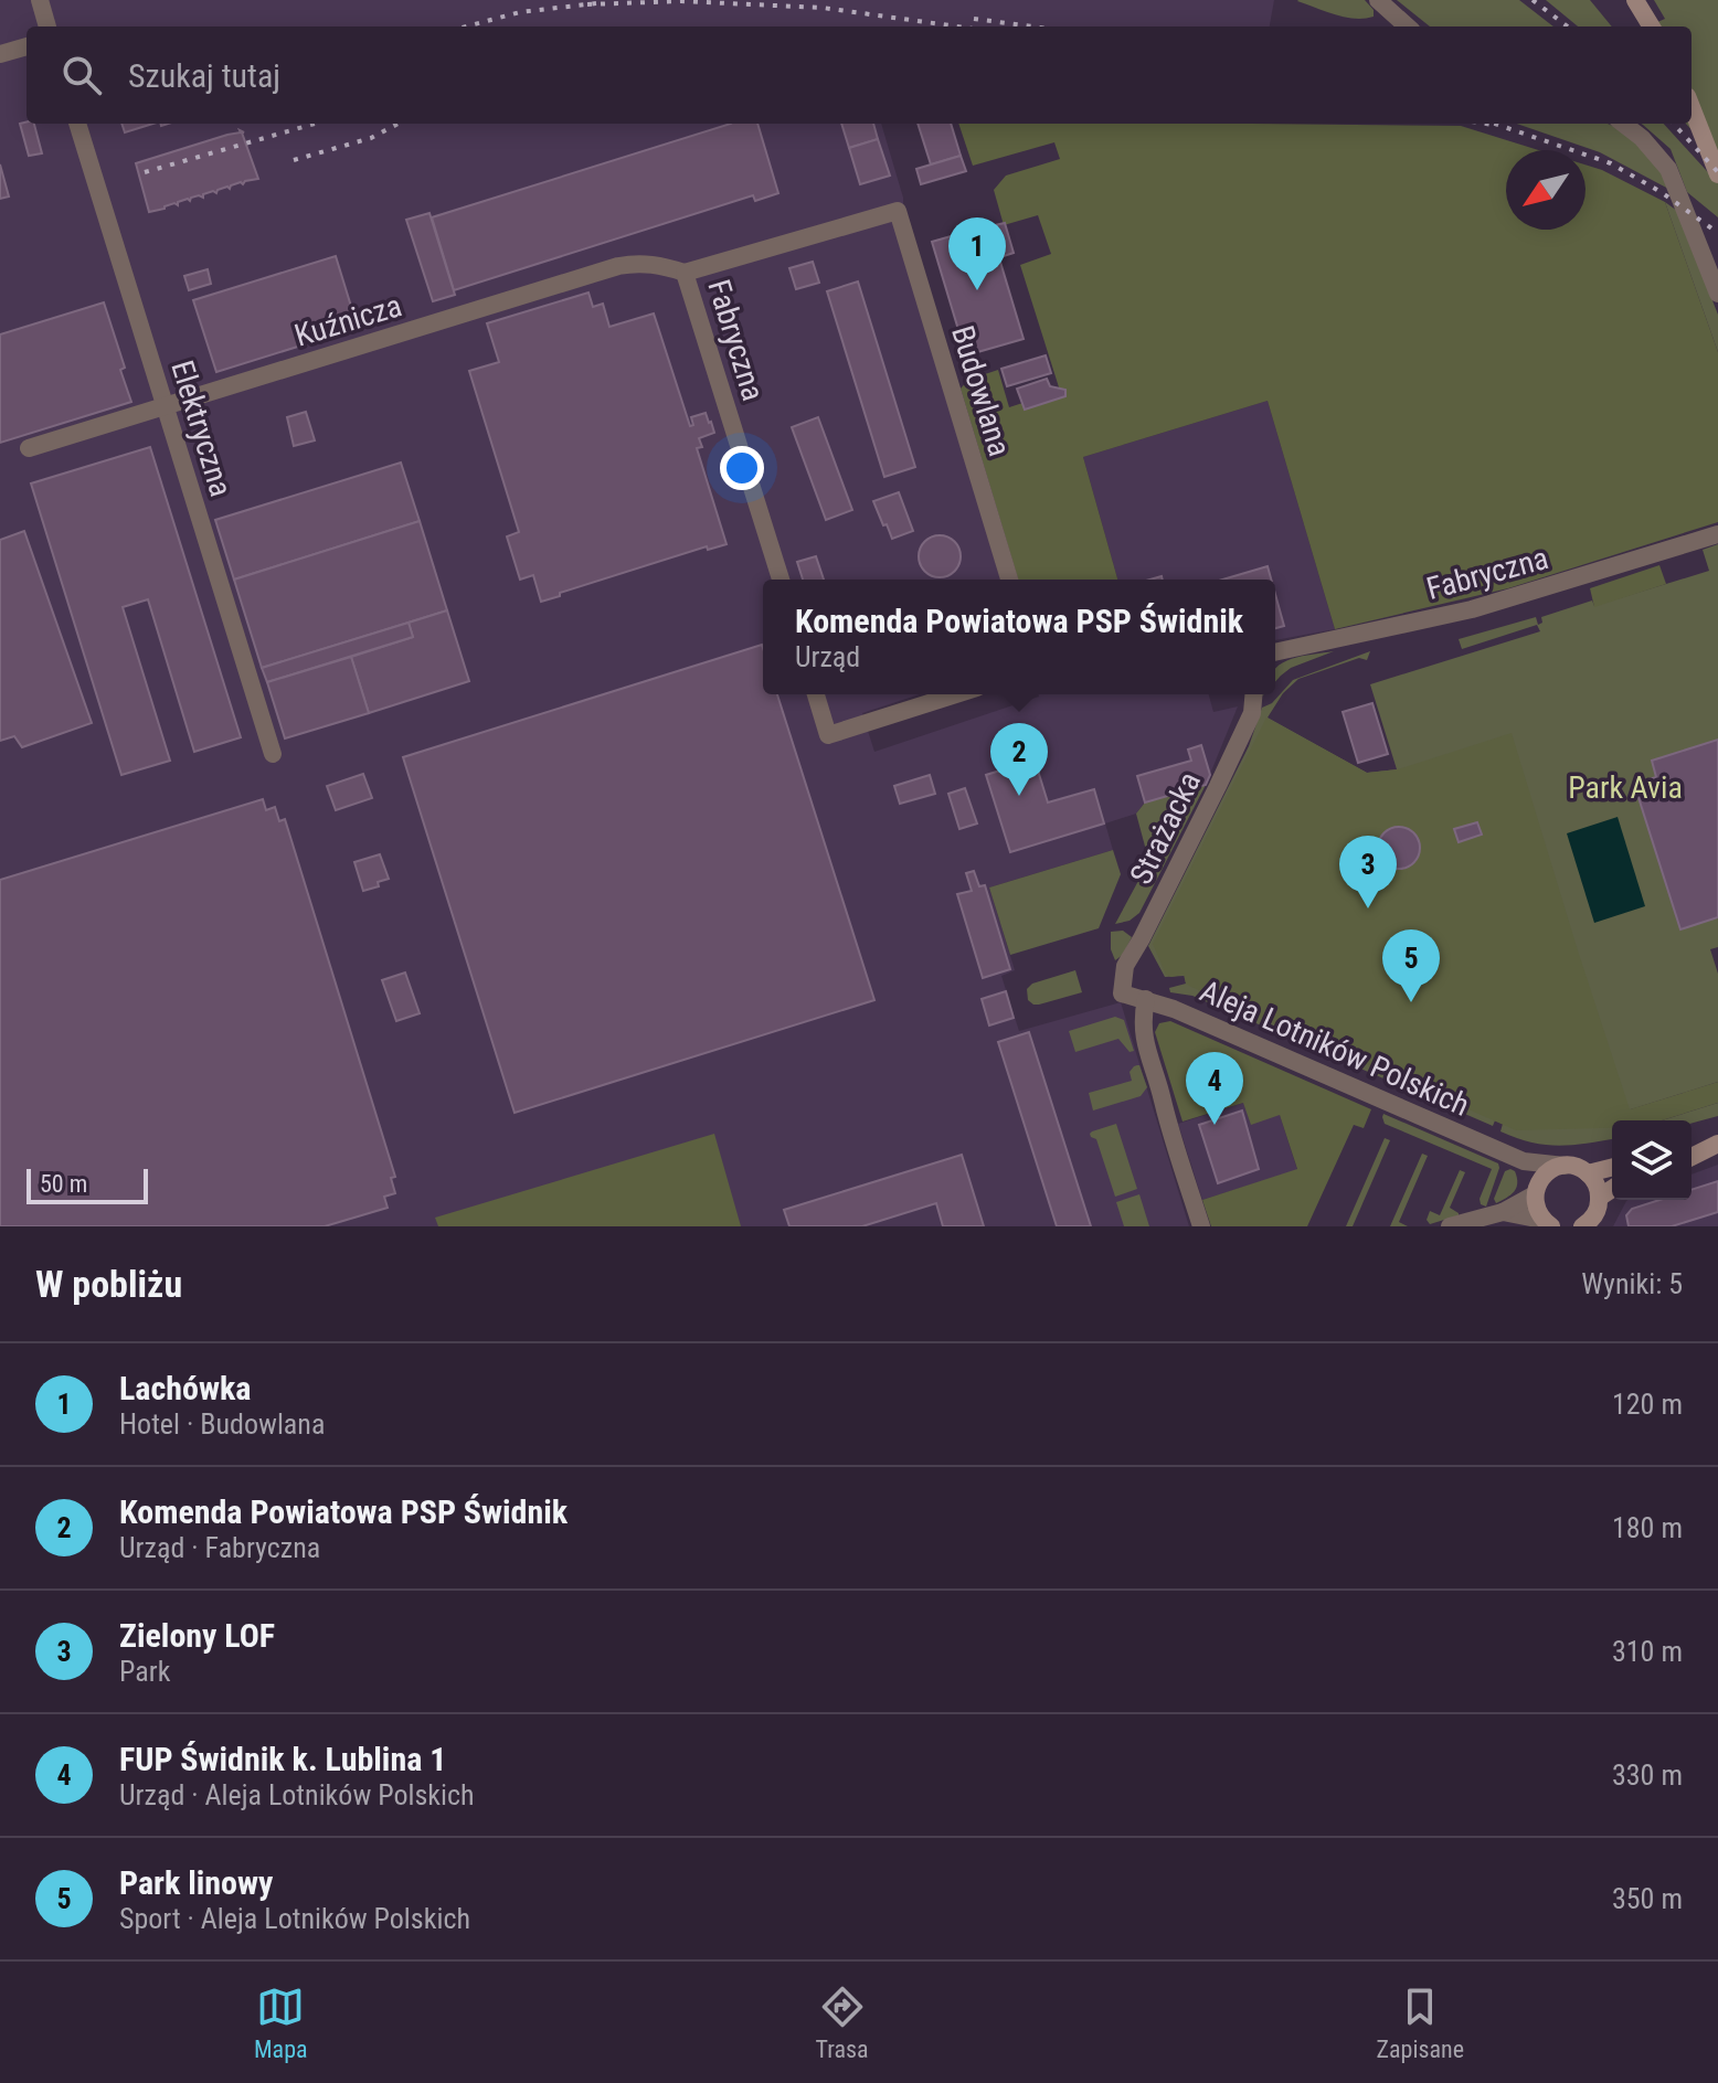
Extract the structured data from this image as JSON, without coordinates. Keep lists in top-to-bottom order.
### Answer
{
  "streets": {
    "street": [
      "Kuźnicza",
      "Fabryczna",
      "Budowlana",
      "Elektryczna",
      "Strażacka",
      "Aleja Lotników Polskich"
    ]
  },
  "crossings": [
    ["Kuźnicza", "Fabryczna"],
    ["Kuźnicza", "Elektryczna"],
    ["Fabryczna", "Budowlana"],
    ["Strażacka", "Aleja Lotników Polskich"]
  ],
  "parks": ["Park Avia"],
  "scale_bar": "50 m",
  "north": "bottom left",
  "page": {
    "search": "Szukaj tutaj",
    "pins": [
      "1",
      "2",
      "3",
      "5",
      "4"
    ],
    "popup": ["Komenda Powiatowa PSP Świdnik", "Urząd"],
    "scale": "50 m",
    "heading": ["W pobliżu", "Wyniki: 5"],
    "list": [
      {
        "mark": "1",
        "name": "Lachówka",
        "note": "Hotel · Budowlana",
        "value": "120 m"
      },
      {
        "mark": "2",
        "name": "Komenda Powiatowa PSP Świdnik",
        "note": "Urząd · Fabryczna",
        "value": "180 m"
      },
      {
        "mark": "3",
        "name": "Zielony LOF",
        "note": "Park",
        "value": "310 m"
      },
      {
        "mark": "4",
        "name": "FUP Świdnik k. Lublina 1",
        "note": "Urząd · Aleja Lotników Polskich",
        "value": "330 m"
      },
      {
        "mark": "5",
        "name": "Park linowy",
        "note": "Sport · Aleja Lotników Polskich",
        "value": "350 m"
      }
    ],
    "nav": ["Mapa", "Trasa", "Zapisane"]
  }
}
